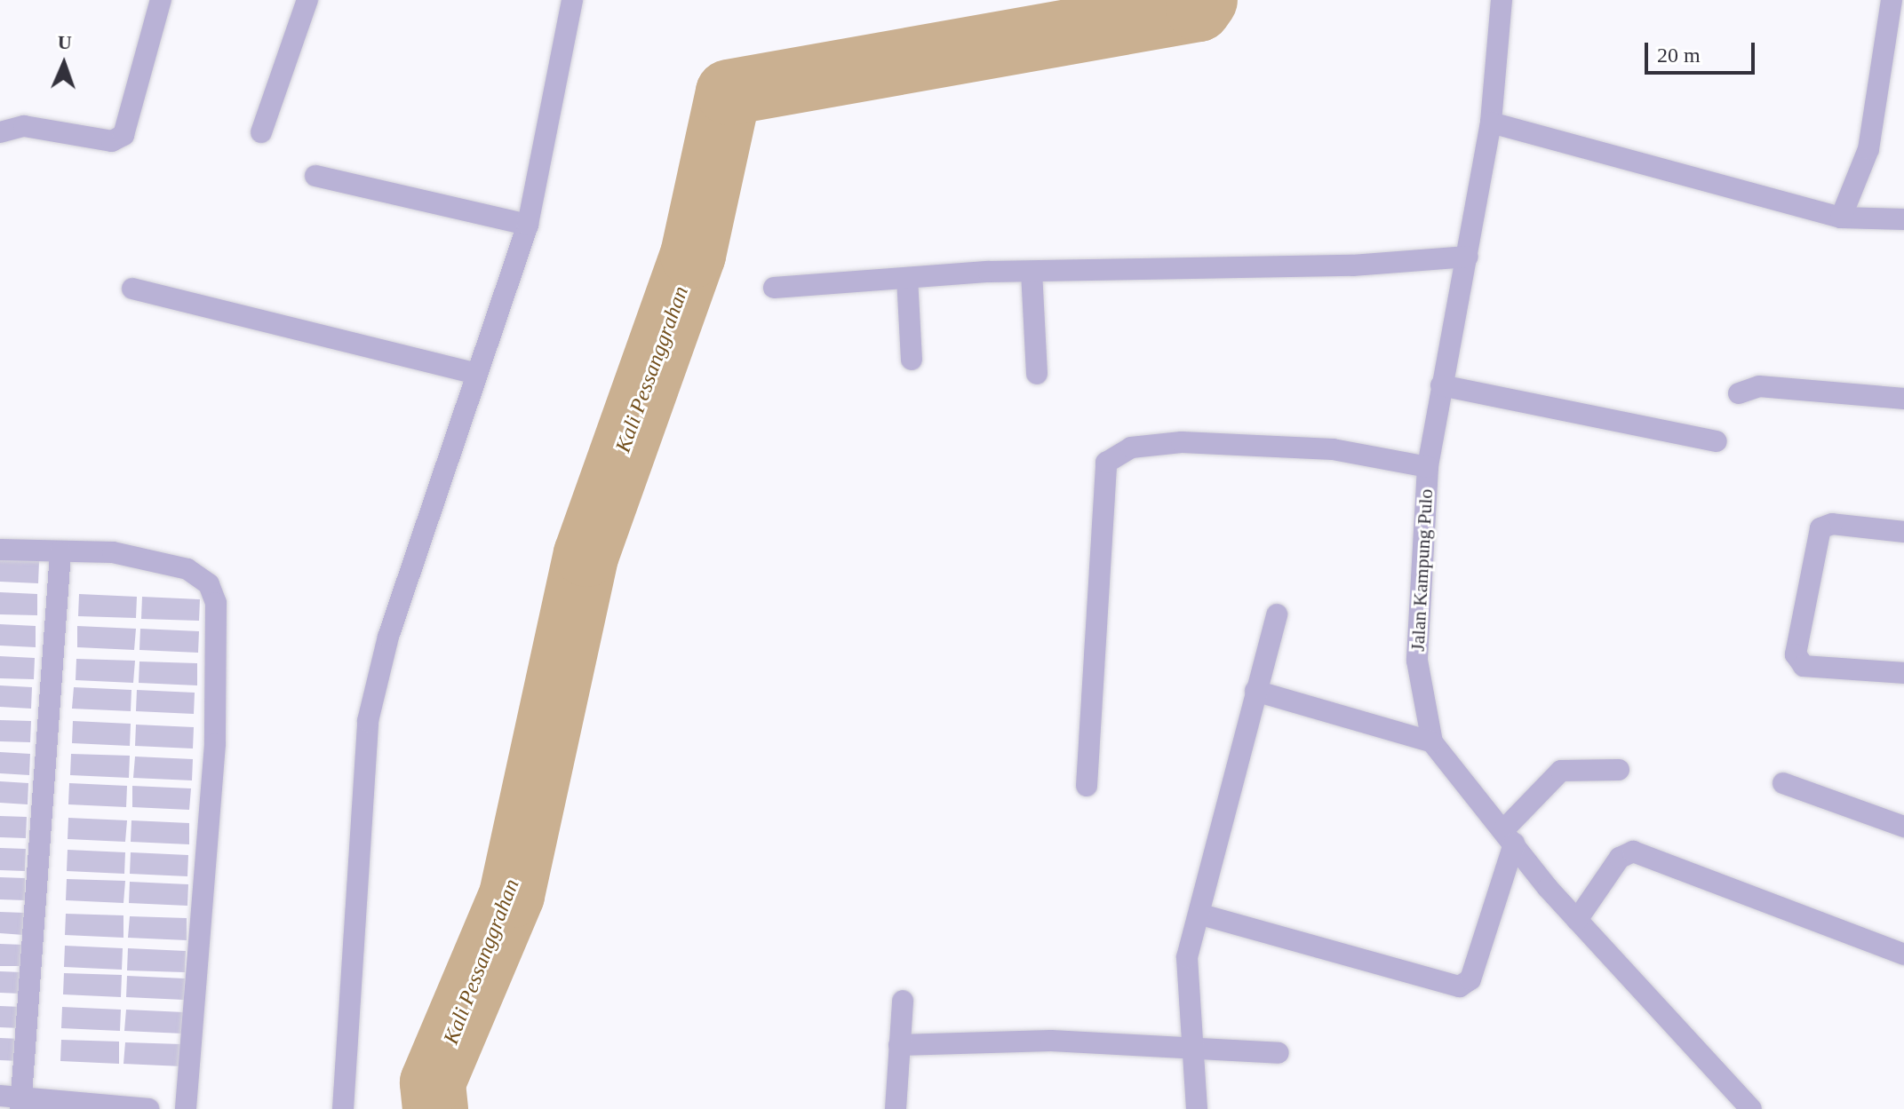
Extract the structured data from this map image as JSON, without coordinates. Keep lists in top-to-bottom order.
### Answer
{
  "streets": {
    "street": ["Jalan Kampung Pulo"]
  },
  "water": ["Kali Pessanggrahan"],
  "scale_bar": "20 m",
  "north": "top"
}
